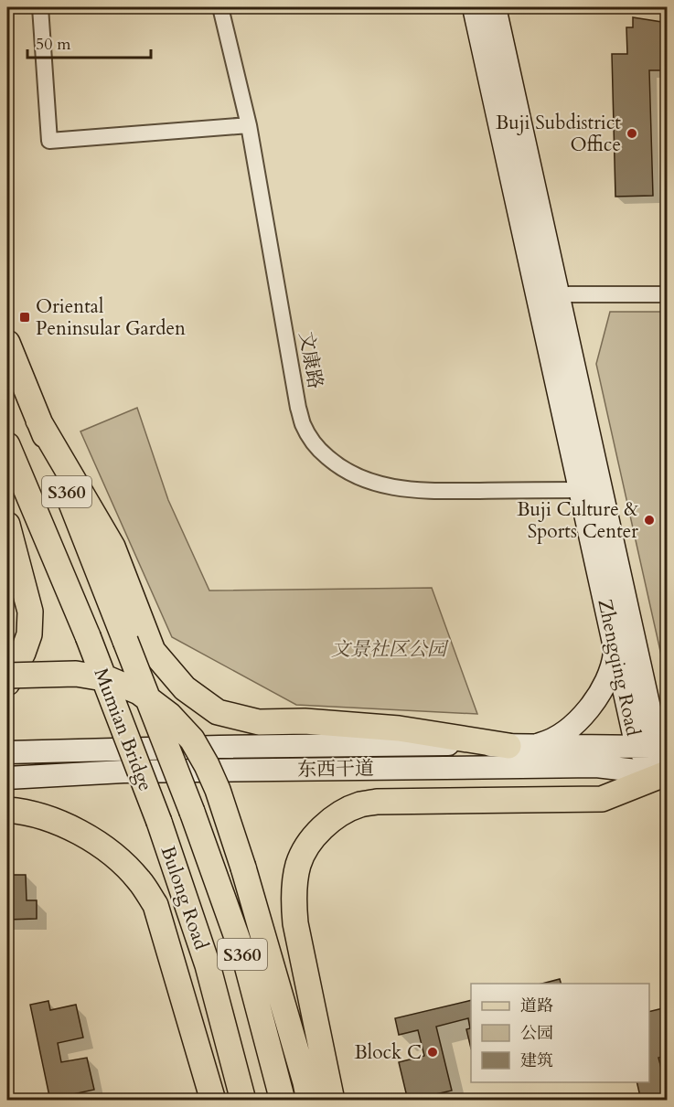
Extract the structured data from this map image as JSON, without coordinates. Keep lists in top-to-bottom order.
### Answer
{
  "streets": {
    "main road": ["S360", "Mumian Bridge", "Bulong Road"],
    "street": ["文康路", "Zhengqing Road", "东西干道"]
  },
  "crossings": [
    ["文康路", "Zhengqing Road"],
    ["S360", "Mumian Bridge"],
    ["Zhengqing Road", "东西干道"],
    ["Mumian Bridge", "Bulong Road"]
  ],
  "parks": ["文景社区公园"],
  "places": {
    "other": ["Buji Subdistrict Office", "Buji Culture & Sports Center", "Block C"],
    "transit": ["Oriental Peninsular Garden"]
  },
  "legend": ["道路", "公园", "建筑"],
  "scale_bar": "50 m"
}
